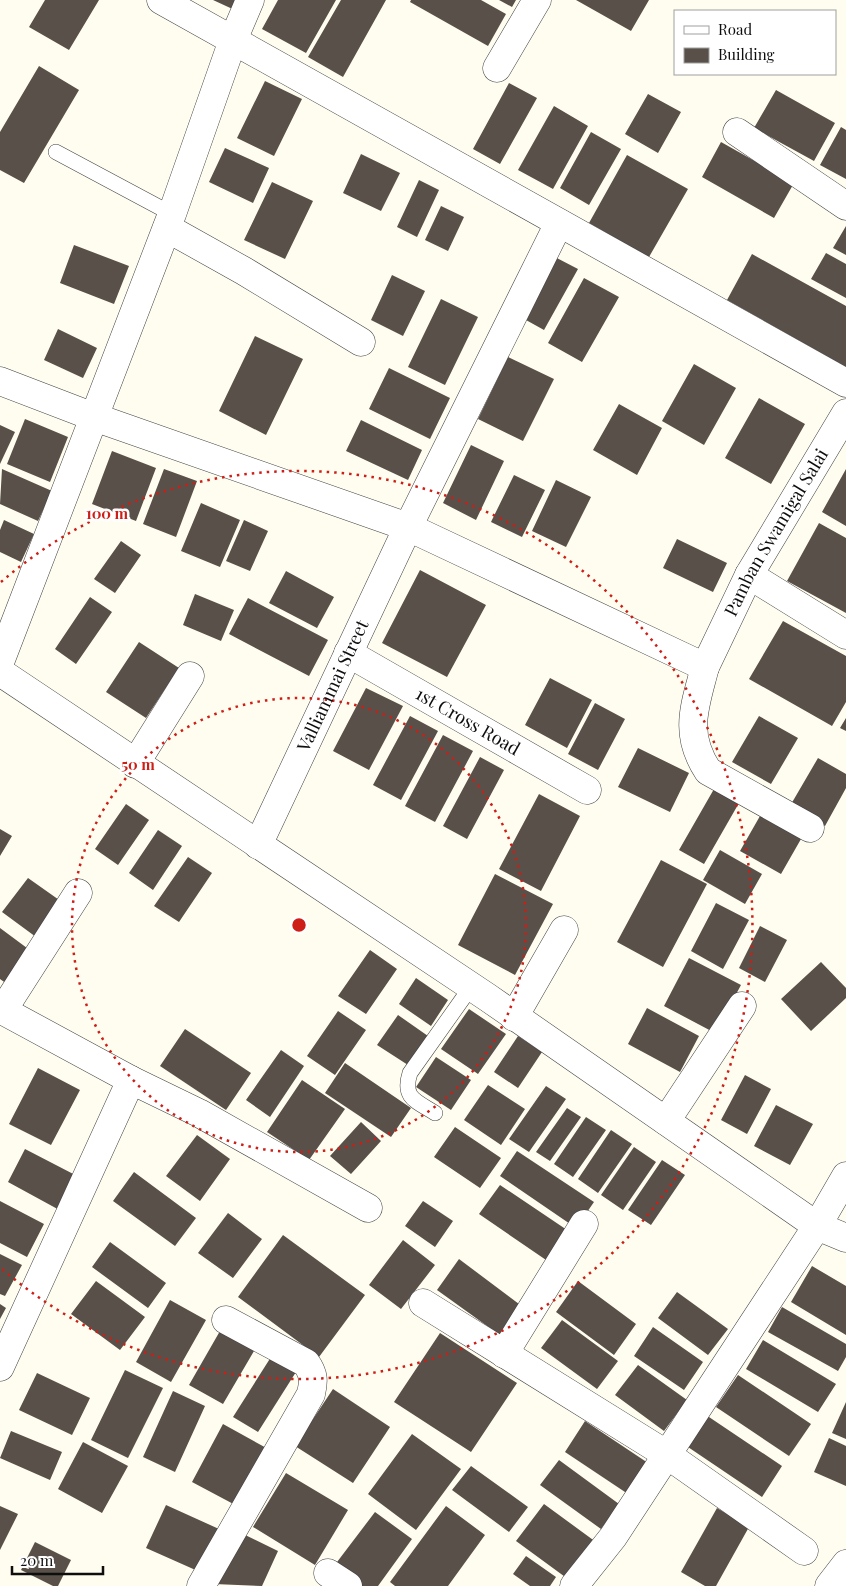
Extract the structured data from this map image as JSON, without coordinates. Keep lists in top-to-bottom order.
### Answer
{
  "streets": {
    "street": ["Pamban Swamigal Salai", "Valliammai Street", "1st Cross Road"]
  },
  "crossings": [
    ["Valliammai Street", "1st Cross Road"]
  ],
  "legend": ["Road", "Building"],
  "scale_bar": "20 m",
  "rings": ["100 m", "50 m"]
}
